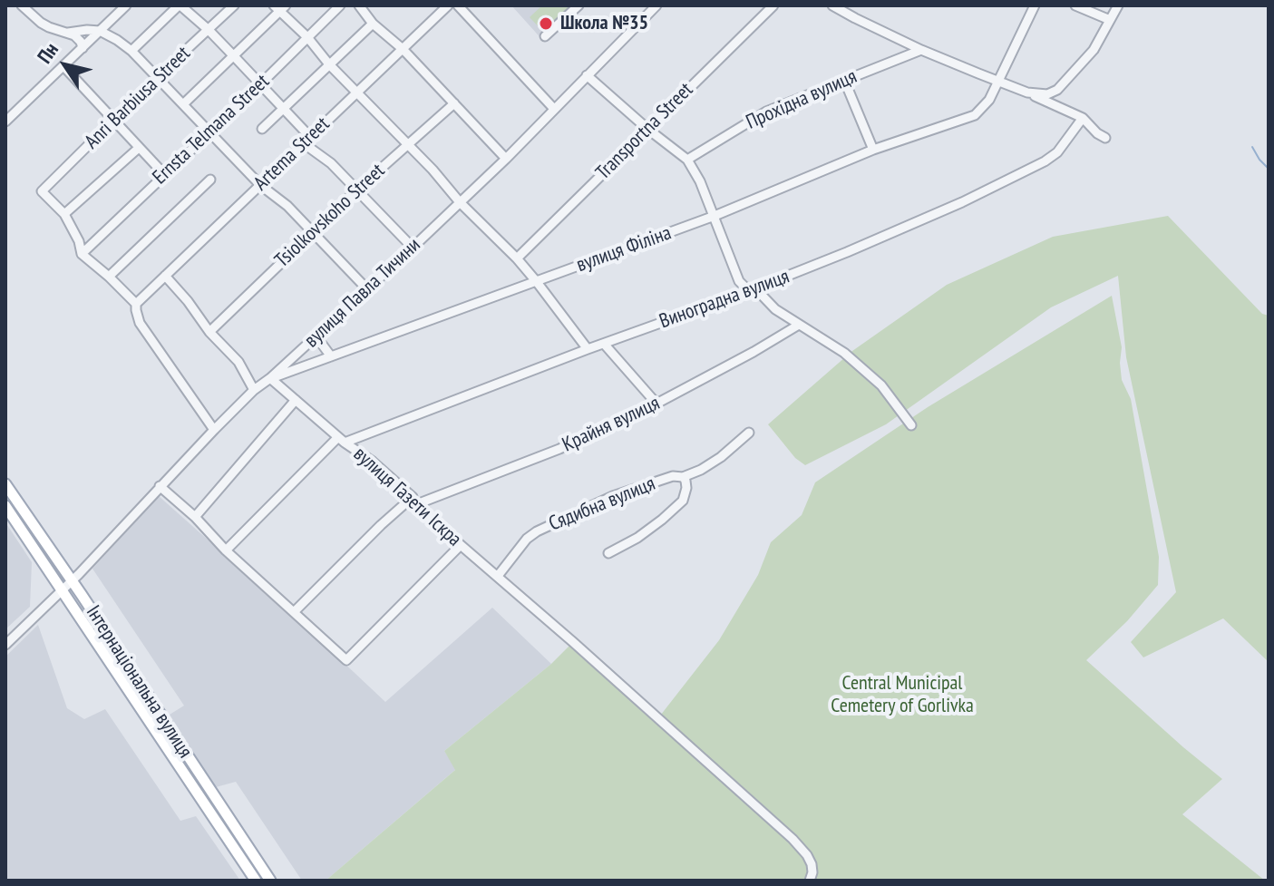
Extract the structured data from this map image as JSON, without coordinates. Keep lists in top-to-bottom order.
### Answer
{
  "streets": {
    "main road": ["Інтернаціональна вулиця"],
    "street": [
      "Anri Barbiusa Street",
      "Прохідна вулиця",
      "Ernsta Telmana Street",
      "Transportna Street",
      "Artema Street",
      "Tsiolkovskoho Street",
      "вулиця Філіна",
      "вулиця Павла Тичини",
      "Виноградна вулиця",
      "Крайня вулиця",
      "вулиця Газети Іскра",
      "Сядибна вулиця"
    ]
  },
  "crossings": [
    ["вулиця Філіна", "вулиця Павла Тичини"],
    ["вулиця Філіна", "вулиця Газети Іскра"],
    ["вулиця Павла Тичини", "вулиця Газети Іскра"],
    ["вулиця Павла Тичини", "Інтернаціональна вулиця"],
    ["Виноградна вулиця", "вулиця Газети Іскра"],
    ["Крайня вулиця", "вулиця Газети Іскра"],
    ["вулиця Газети Іскра", "Сядибна вулиця"]
  ],
  "parks": ["Central Municipal Cemetery of Gorlivka"],
  "places": ["Школа №35"],
  "north": "top left"
}
